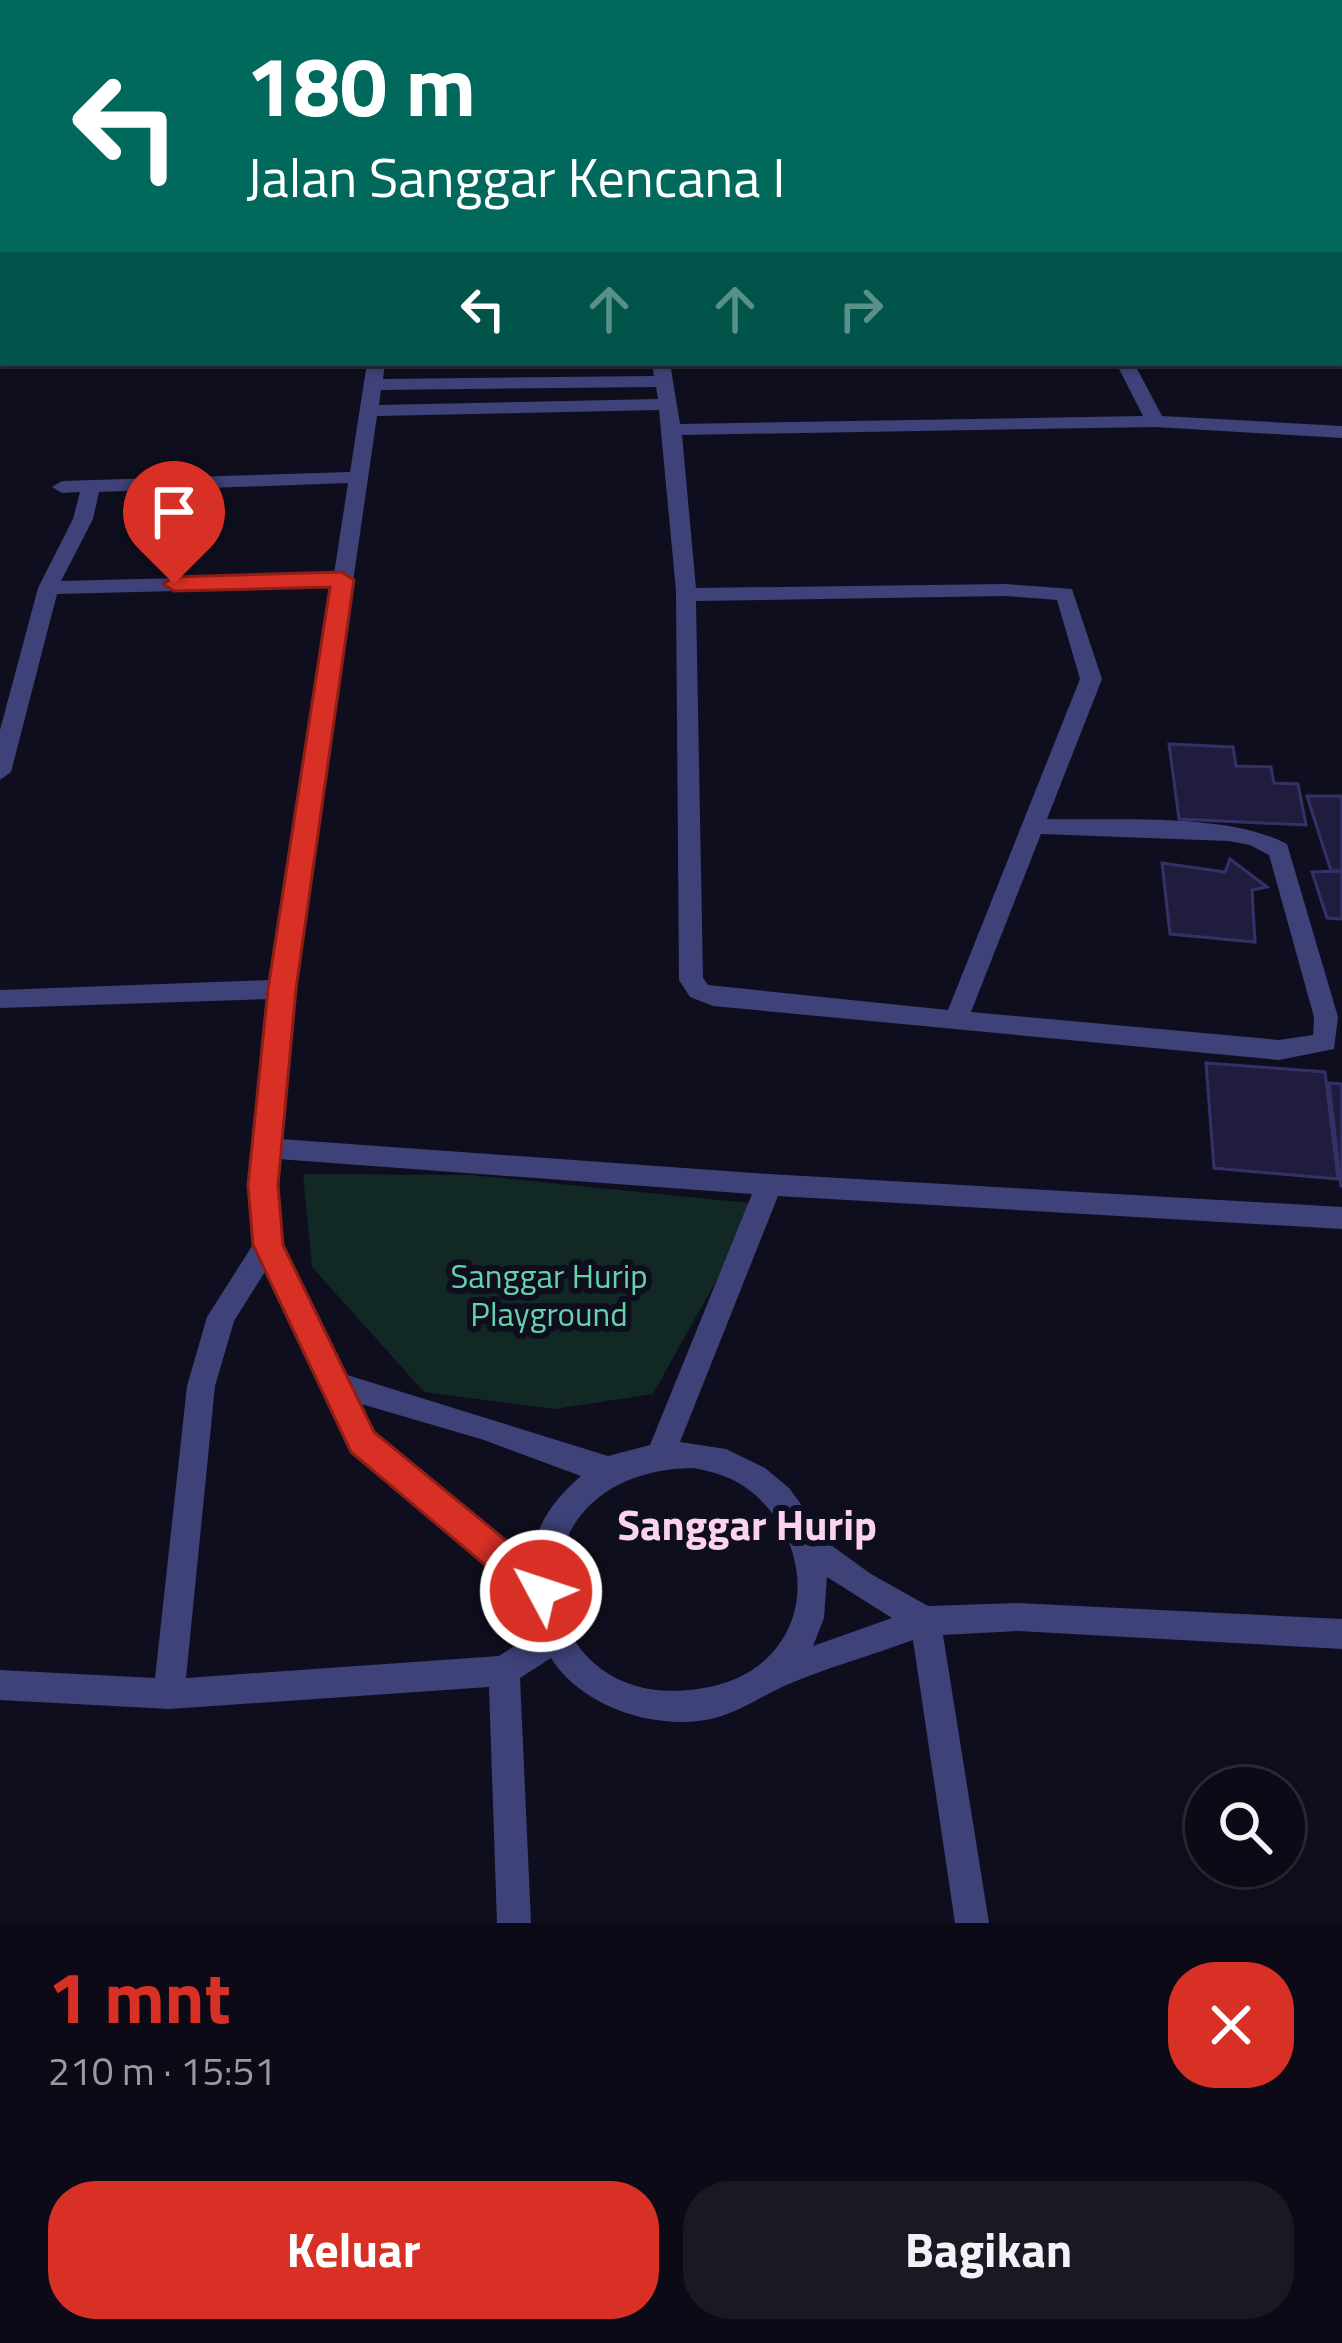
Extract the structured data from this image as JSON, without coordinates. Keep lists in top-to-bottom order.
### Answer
{
  "districts": ["Sanggar Hurip"],
  "parks": ["Sanggar Hurip Playground"],
  "page": {
    "turn": ["180 m", "Jalan Sanggar Kencana I"],
    "heading": ["1 mnt", "210 m · 15:51"],
    "buttons": ["Keluar", "Bagikan"]
  }
}
